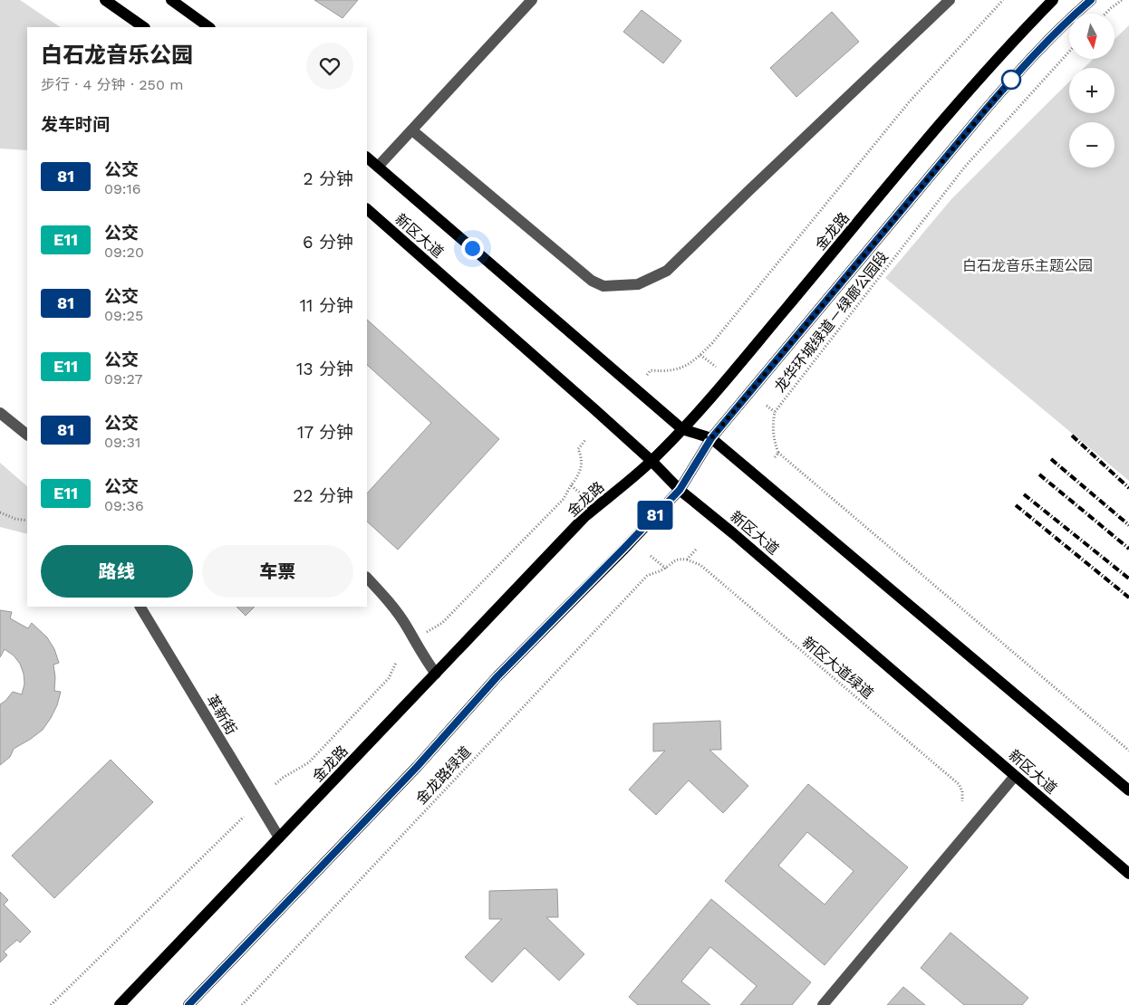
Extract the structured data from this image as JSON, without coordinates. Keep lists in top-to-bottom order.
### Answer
{
  "streets": {
    "main road": ["金龙路", "新区大道"],
    "street": ["革新街"],
    "path": ["龙华环城绿道－绿廊公园段", "新区大道绿道", "金龙路绿道"]
  },
  "crossings": [
    ["金龙路", "新区大道"],
    ["金龙路", "革新街"],
    ["新区大道绿道", "金龙路绿道"]
  ],
  "parks": ["白石龙音乐主题公园"],
  "lines": ["bus line 81"],
  "north": "bottom",
  "page": {
    "on_map": "81",
    "map_buttons": ["+", "−"],
    "heading": [
      ["白石龙音乐公园", "步行 · 4 分钟 · 250 m"],
      "发车时间"
    ],
    "list": [
      {
        "mark": "81",
        "name": "公交",
        "note": "09:16",
        "value": "2 分钟"
      },
      {
        "mark": "E11",
        "name": "公交",
        "note": "09:20",
        "value": "6 分钟"
      },
      {
        "mark": "81",
        "name": "公交",
        "note": "09:25",
        "value": "11 分钟"
      },
      {
        "mark": "E11",
        "name": "公交",
        "note": "09:27",
        "value": "13 分钟"
      },
      {
        "mark": "81",
        "name": "公交",
        "note": "09:31",
        "value": "17 分钟"
      },
      {
        "mark": "E11",
        "name": "公交",
        "note": "09:36",
        "value": "22 分钟"
      }
    ],
    "buttons": ["路线", "车票"]
  }
}
